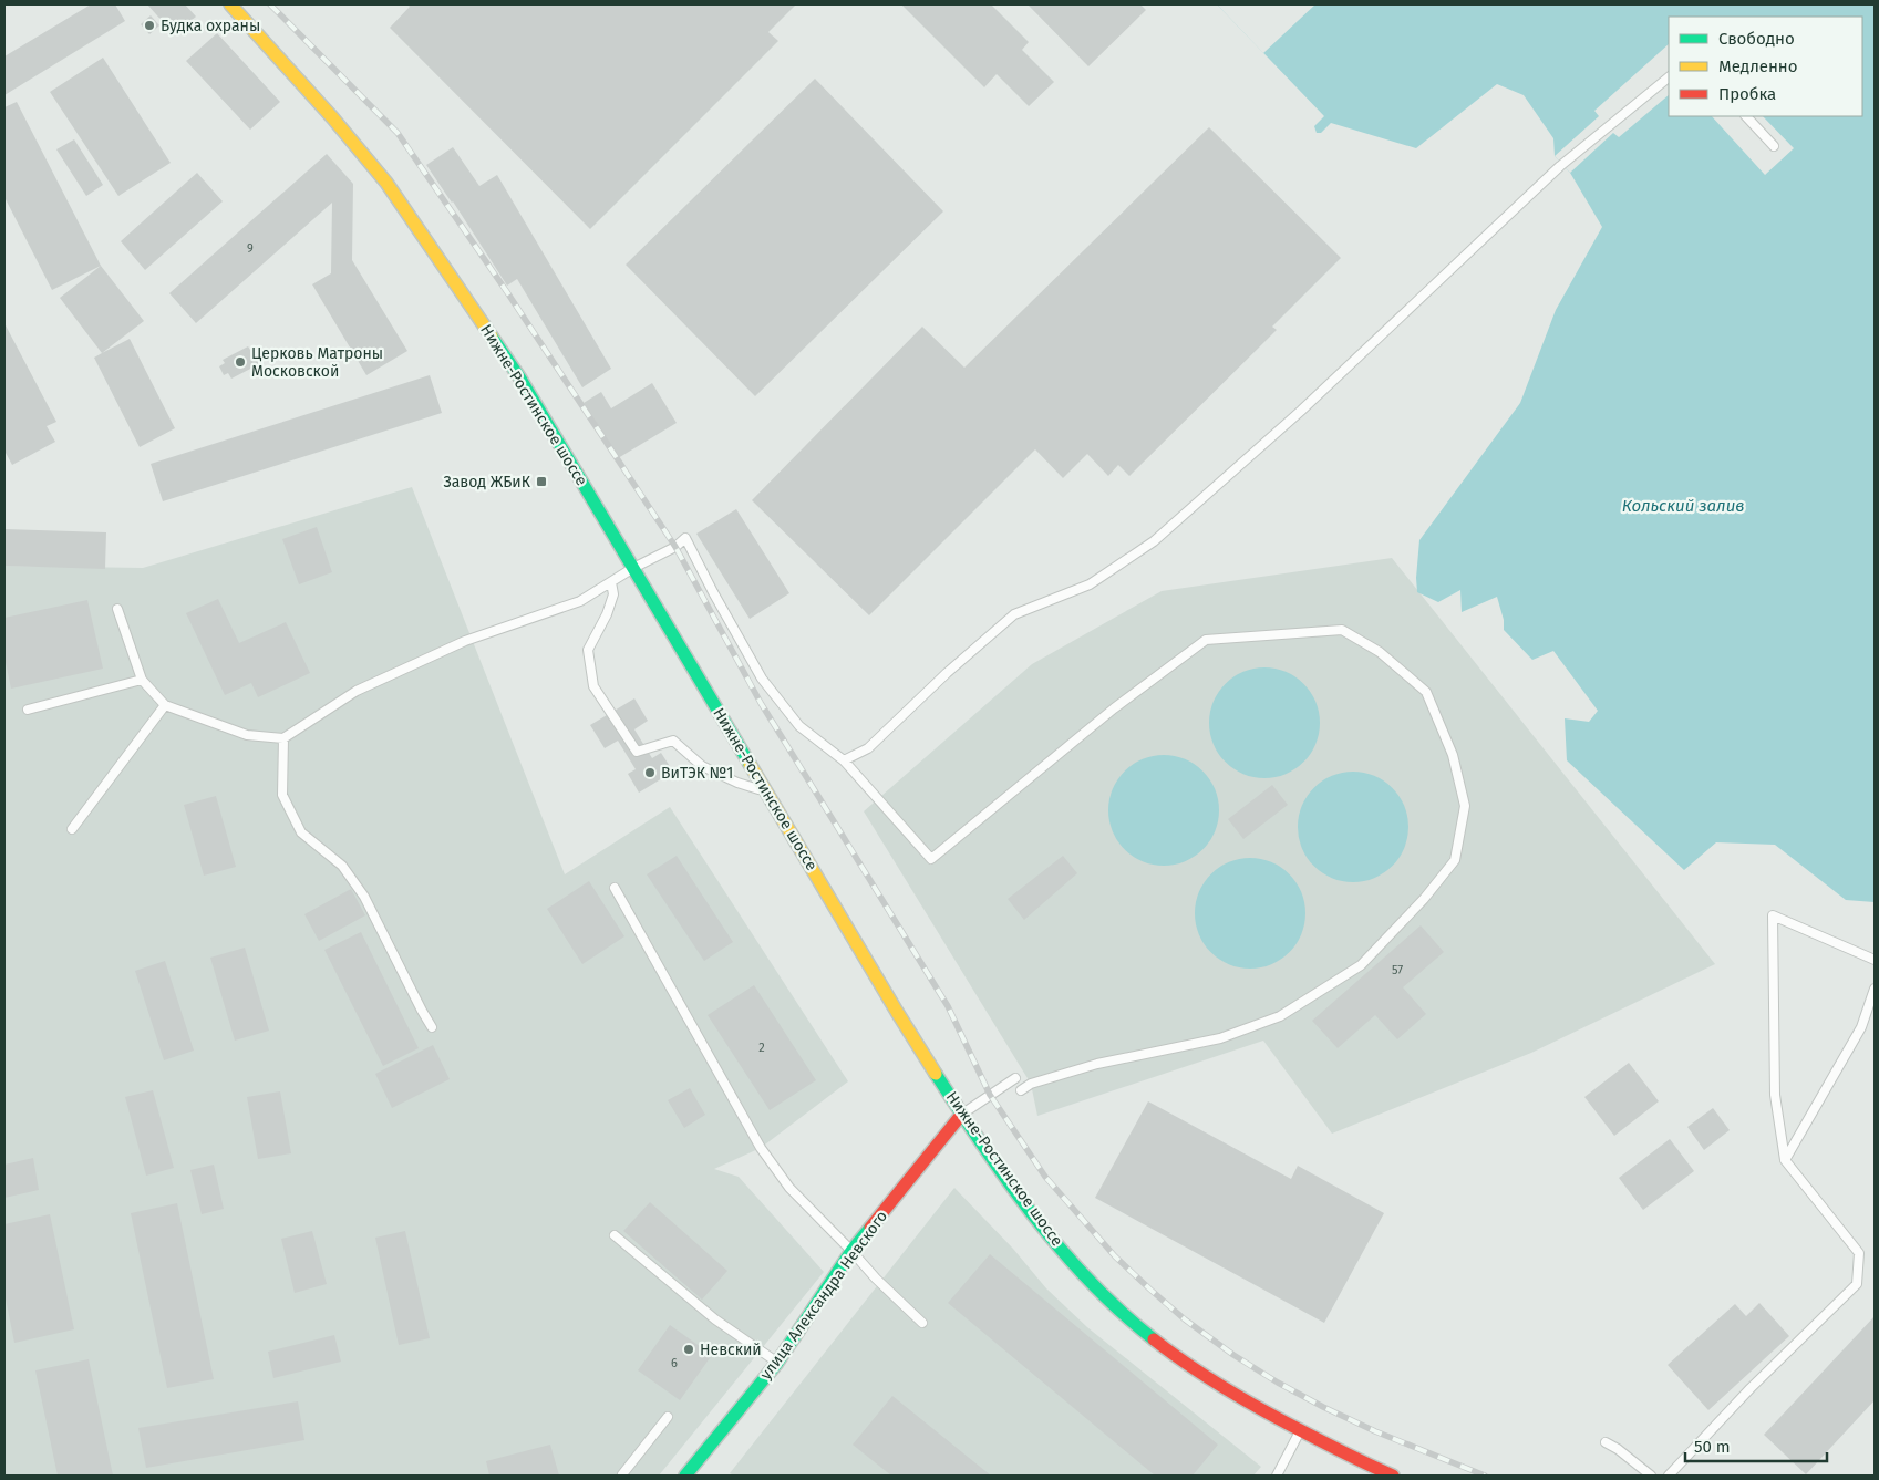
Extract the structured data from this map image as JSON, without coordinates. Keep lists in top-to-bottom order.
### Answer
{
  "streets": {
    "street": ["Нижне-Ростинское шоссе", "улица Александра Невского"]
  },
  "crossings": [
    ["Нижне-Ростинское шоссе", "улица Александра Невского"]
  ],
  "water": ["Кольский залив"],
  "places": {
    "other": [
      "Будка охраны",
      "Церковь Матроны Московской",
      "ВиТЭК №1",
      "Невский"
    ],
    "transit": ["Завод ЖБиК"]
  },
  "house_numbers": [
    "9",
    "57",
    "2",
    "6"
  ],
  "legend": ["Свободно", "Медленно", "Пробка"],
  "scale_bar": "50 m"
}
